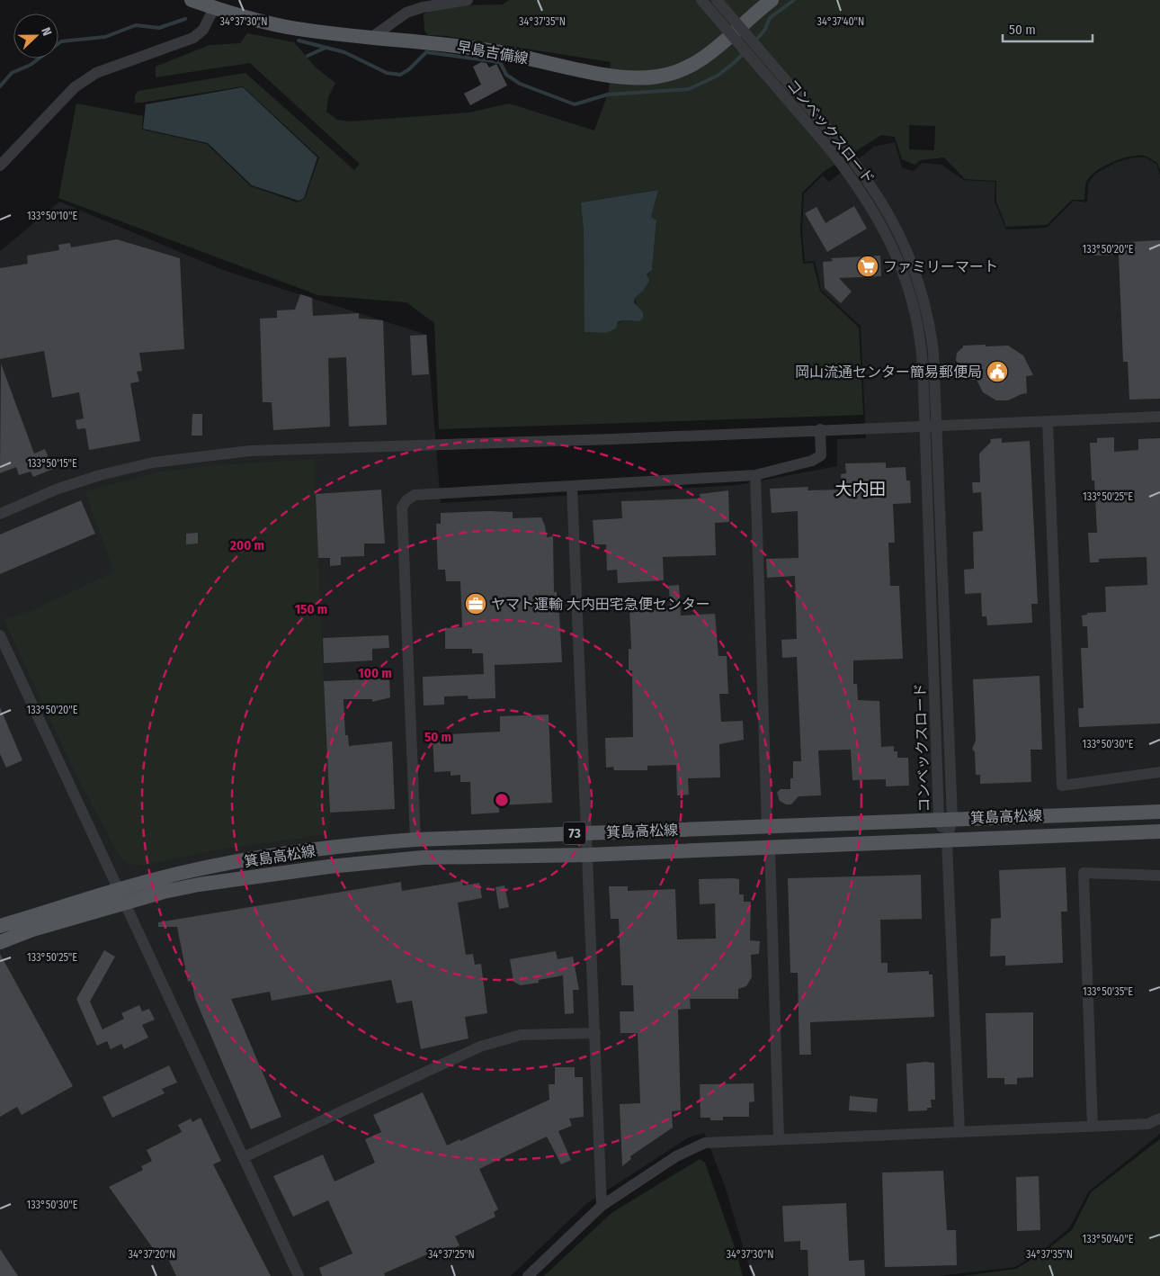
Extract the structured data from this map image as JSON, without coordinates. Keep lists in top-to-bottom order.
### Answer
{
  "streets": {
    "main road": ["早島吉備線", "箕島高松線", "73"],
    "street": ["コンベックスロード"]
  },
  "crossings": [
    ["コンベックスロード", "箕島高松線"]
  ],
  "districts": ["大内田"],
  "places": {
    "supermarket": ["ファミリーマート"],
    "public building": ["岡山流通センター簡易郵便局"],
    "office": ["ヤマト運輸 大内田宅急便センター"]
  },
  "scale_bar": "50 m",
  "north": "right",
  "coordinates": [
    "34°37'30\"N",
    "34°37'35\"N",
    "34°37'40\"N",
    "133°50'10\"E",
    "133°50'20\"E",
    "133°50'15\"E",
    "133°50'25\"E",
    "133°50'30\"E",
    "133°50'35\"E",
    "133°50'40\"E",
    "34°37'20\"N",
    "34°37'25\"N"
  ],
  "rings": [
    "200 m",
    "150 m",
    "100 m",
    "50 m"
  ]
}
